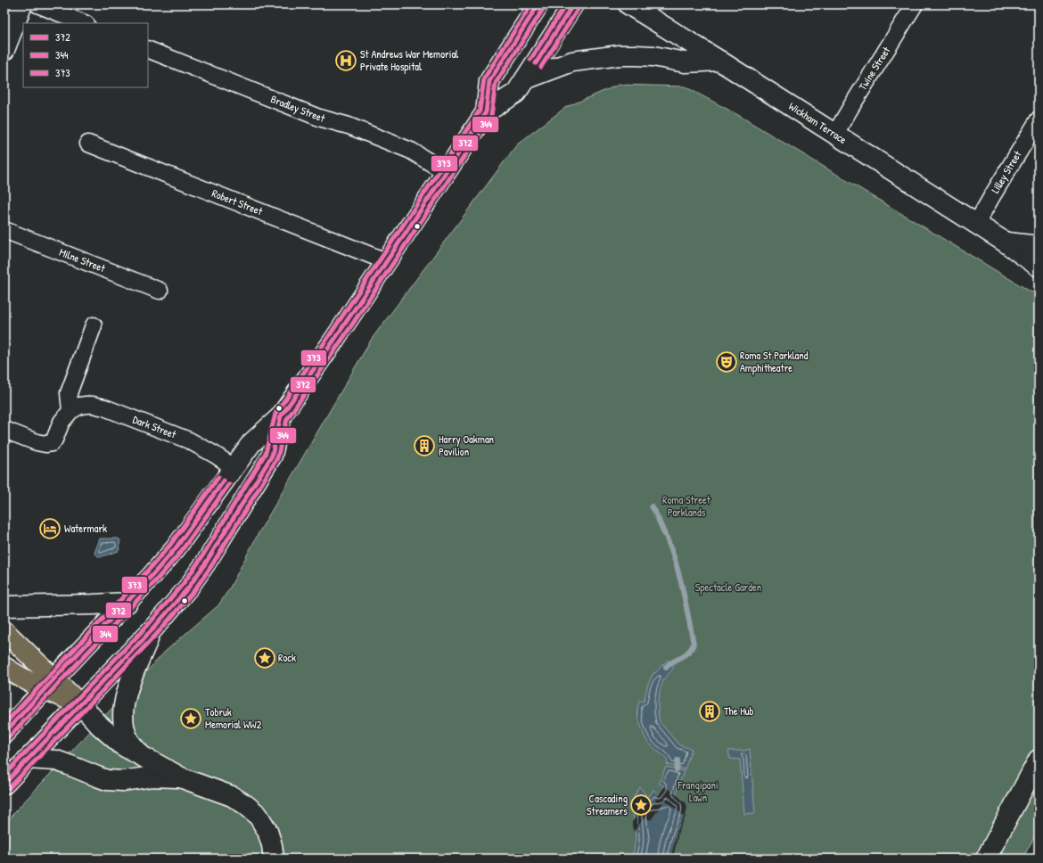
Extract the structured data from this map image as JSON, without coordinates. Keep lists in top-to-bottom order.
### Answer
{
  "streets": {
    "main road": ["Wickham Terrace"],
    "street": [
      "Twine Street",
      "Bradley Street",
      "Lilley Street",
      "Robert Street",
      "Milne Street",
      "Dark Street"
    ]
  },
  "crossings": [
    ["Twine Street", "Wickham Terrace"],
    ["Wickham Terrace", "Lilley Street"]
  ],
  "parks": ["Roma Street Parklands", "Spectacle Garden", "Frangipani Lawn"],
  "places": {
    "hospital": ["St Andrews War Memorial Private Hospital"],
    "theatre": ["Roma St Parkland Amphitheatre"],
    "building": ["Harry Oakman Pavilion", "The Hub"],
    "hotel": ["Watermark"],
    "place": ["Rock", "Tobruk Memorial WW2", "Cascading Streamers"]
  },
  "lines": ["transit line 372", "transit line 373", "transit line 344"],
  "legend": ["372", "344", "373"]
}
